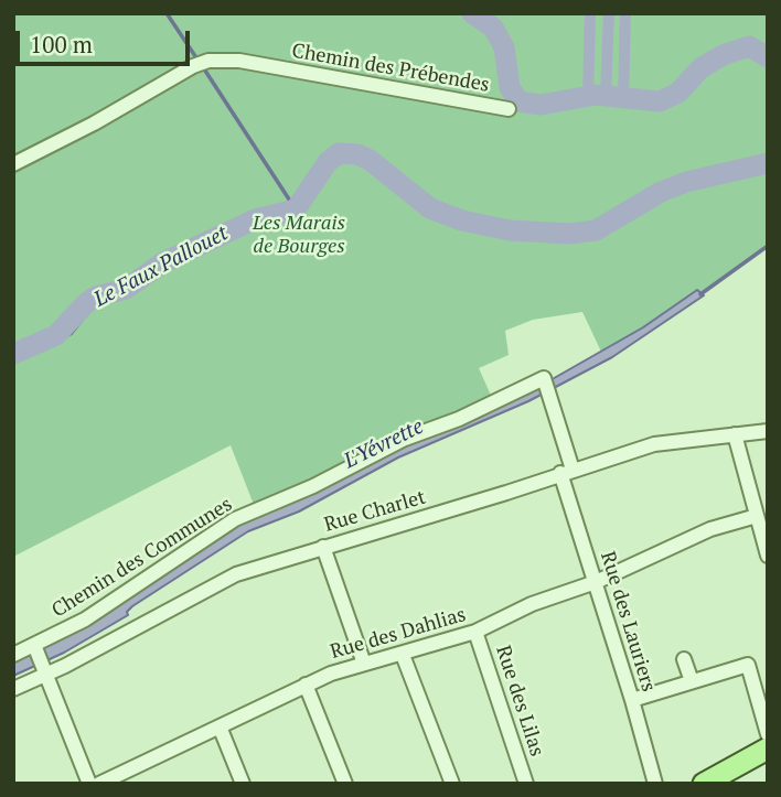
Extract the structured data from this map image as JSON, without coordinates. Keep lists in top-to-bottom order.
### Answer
{
  "streets": {
    "street": [
      "Chemin des Prébendes",
      "Rue Charlet",
      "Chemin des Communes",
      "Rue des Lauriers",
      "Rue des Dahlias",
      "Rue des Lilas"
    ]
  },
  "crossings": [
    ["Rue Charlet", "Rue des Lauriers"],
    ["Chemin des Communes", "Rue des Lauriers"],
    ["Rue des Lauriers", "Rue des Dahlias"],
    ["Rue des Dahlias", "Rue des Lilas"]
  ],
  "water": ["Le Faux Pallouet", "L'Yévrette"],
  "parks": ["Les Marais de Bourges"],
  "scale_bar": "100 m"
}
